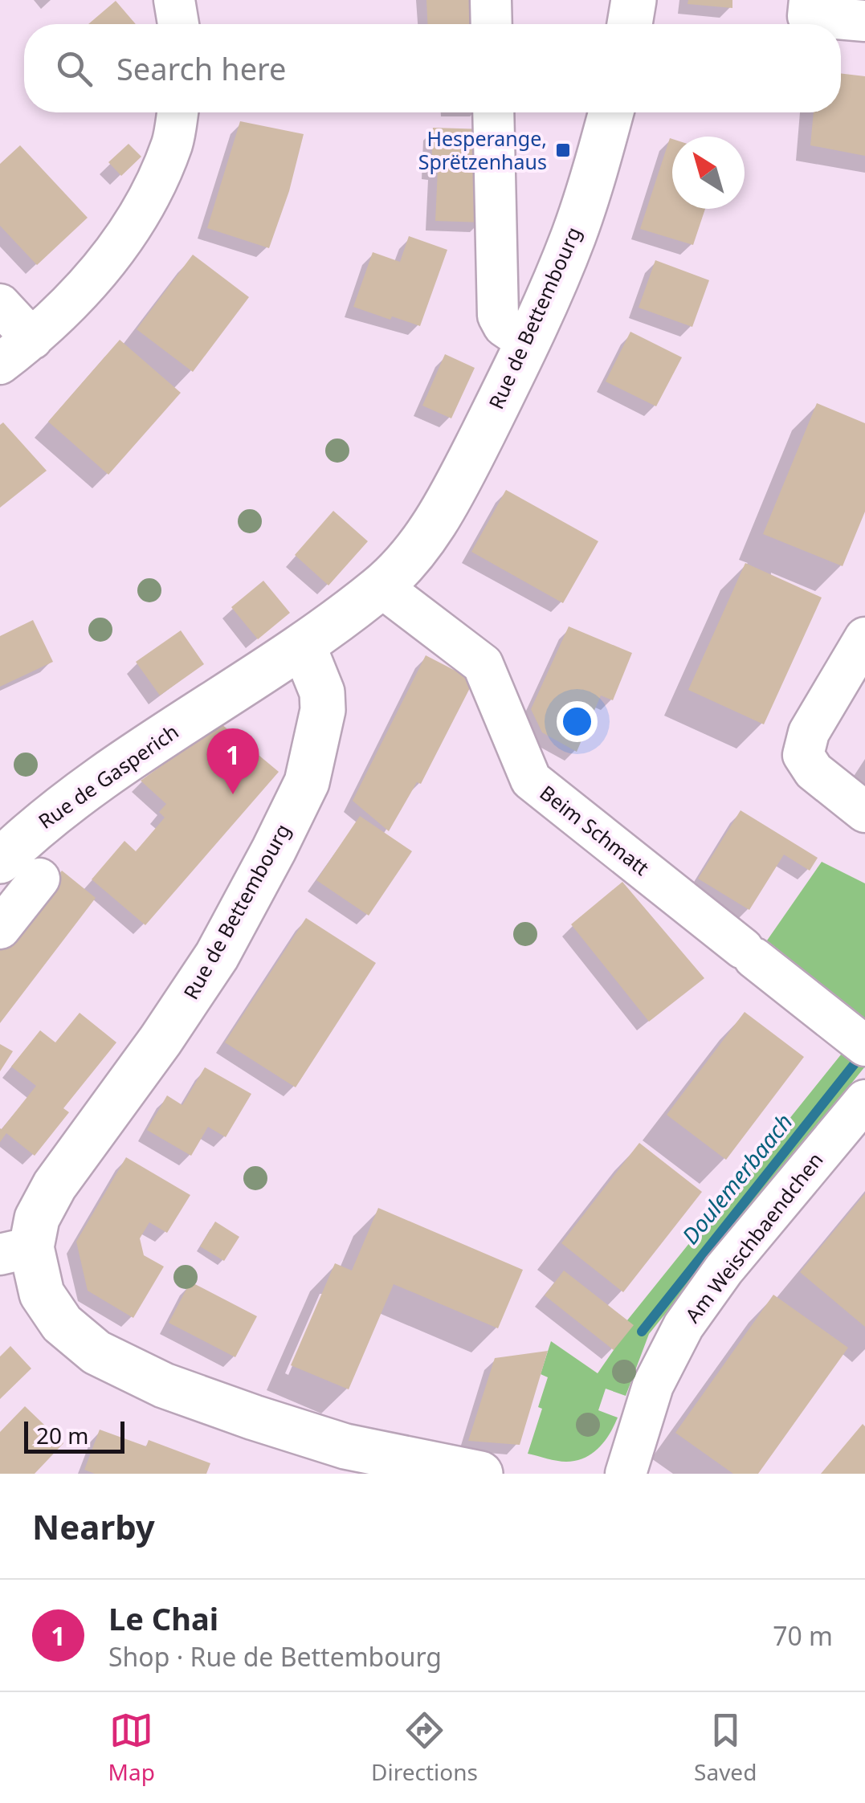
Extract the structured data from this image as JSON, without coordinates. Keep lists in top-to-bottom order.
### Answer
{
  "streets": {
    "main road": ["Rue de Bettembourg", "Rue de Gasperich"],
    "street": ["Beim Schmatt", "Am Weischbaendchen"]
  },
  "crossings": [
    ["Rue de Bettembourg", "Rue de Gasperich"],
    ["Rue de Bettembourg", "Beim Schmatt"]
  ],
  "water": ["Doulemerbaach"],
  "places": {
    "transit": ["Hesperange, Sprëtzenhaus"]
  },
  "scale_bar": "20 m",
  "north": "top left",
  "page": {
    "search": "Search here",
    "pins": "1",
    "scale": "20 m",
    "heading": "Nearby",
    "list": [
      {
        "mark": "1",
        "name": "Le Chai",
        "note": "Shop · Rue de Bettembourg",
        "value": "70 m"
      }
    ],
    "nav": ["Map", "Directions", "Saved"]
  }
}
